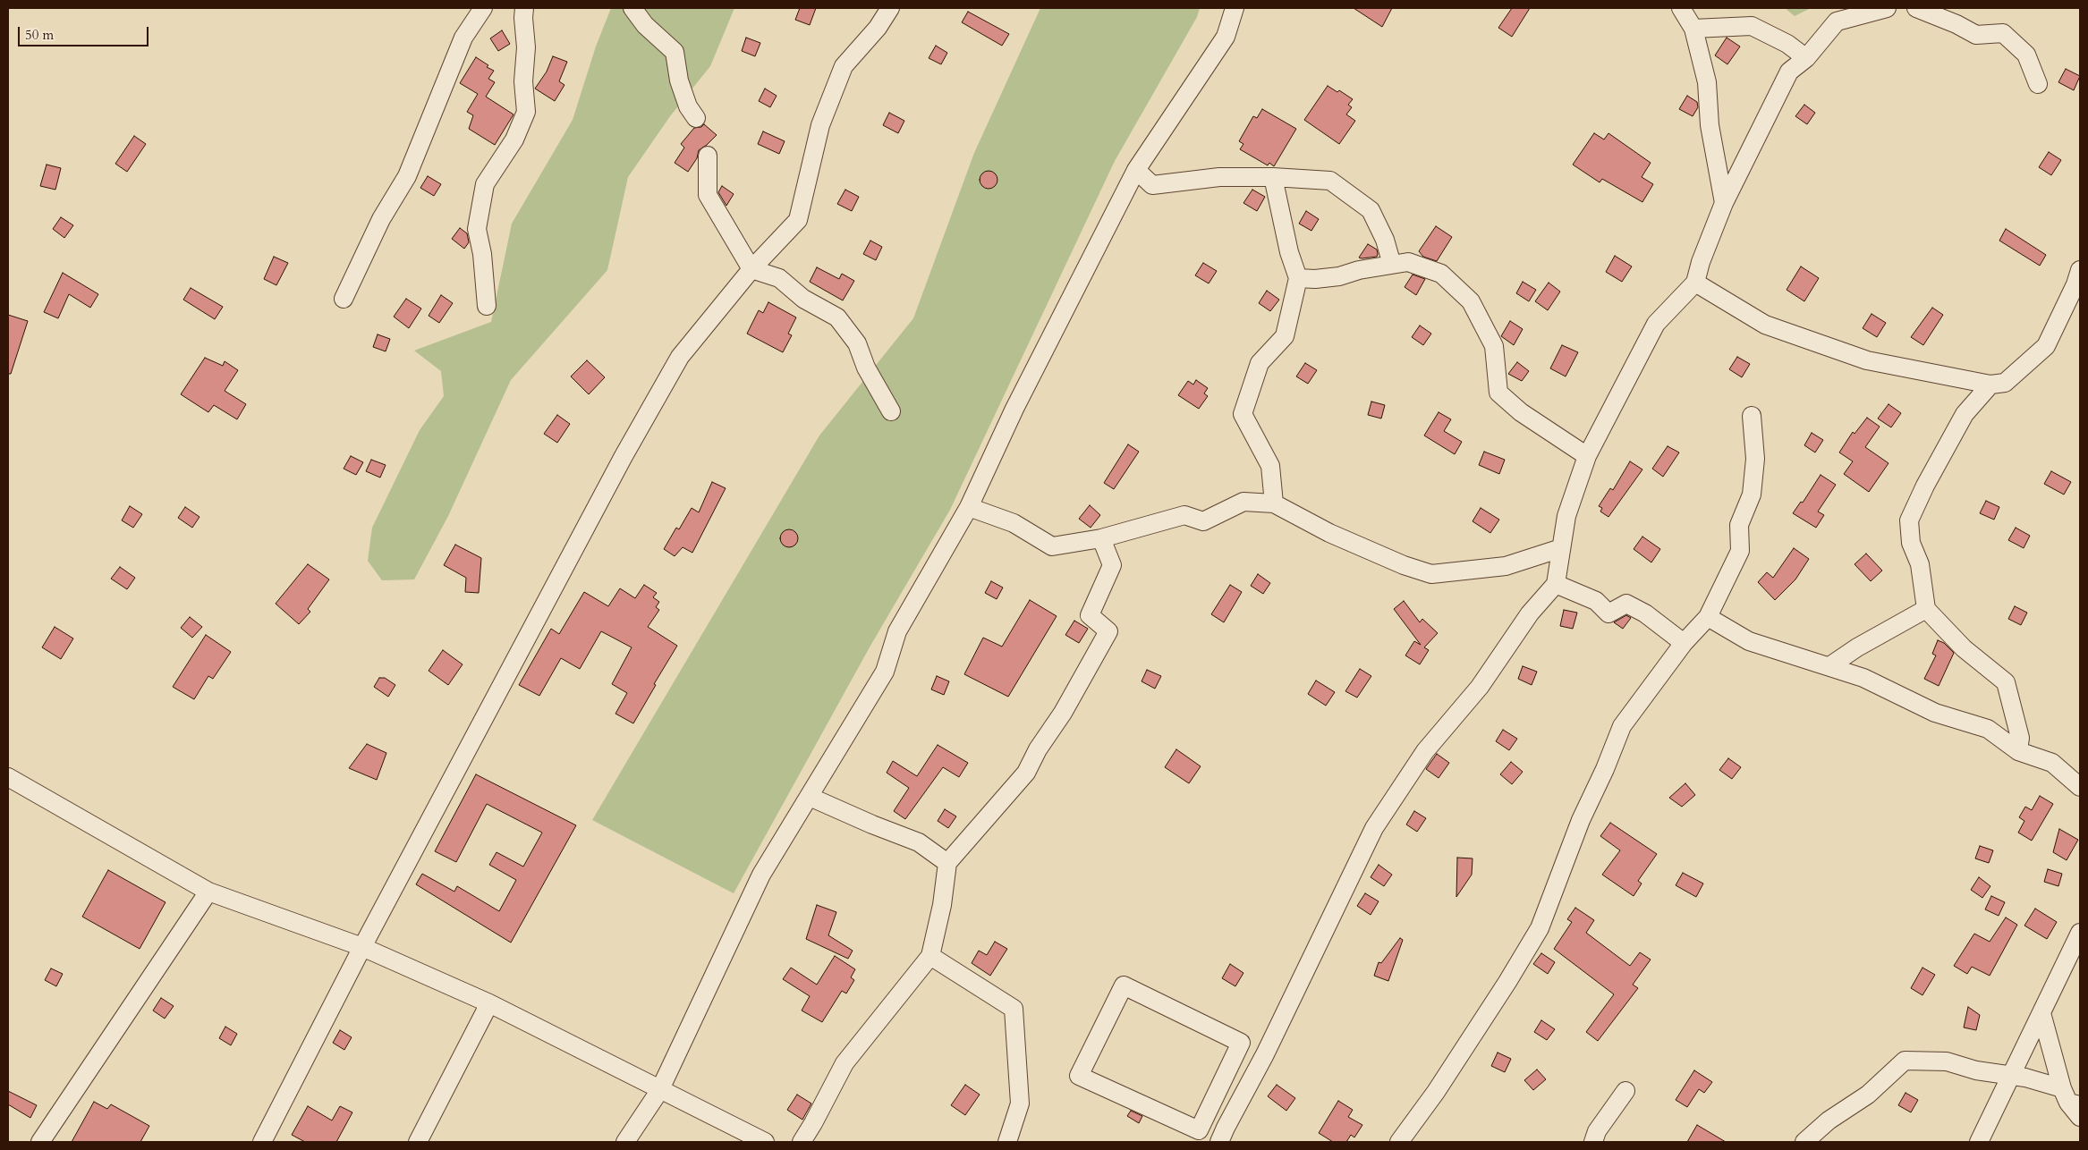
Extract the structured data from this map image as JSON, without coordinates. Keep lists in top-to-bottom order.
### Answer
{
  "scale_bar": "50 m"
}
